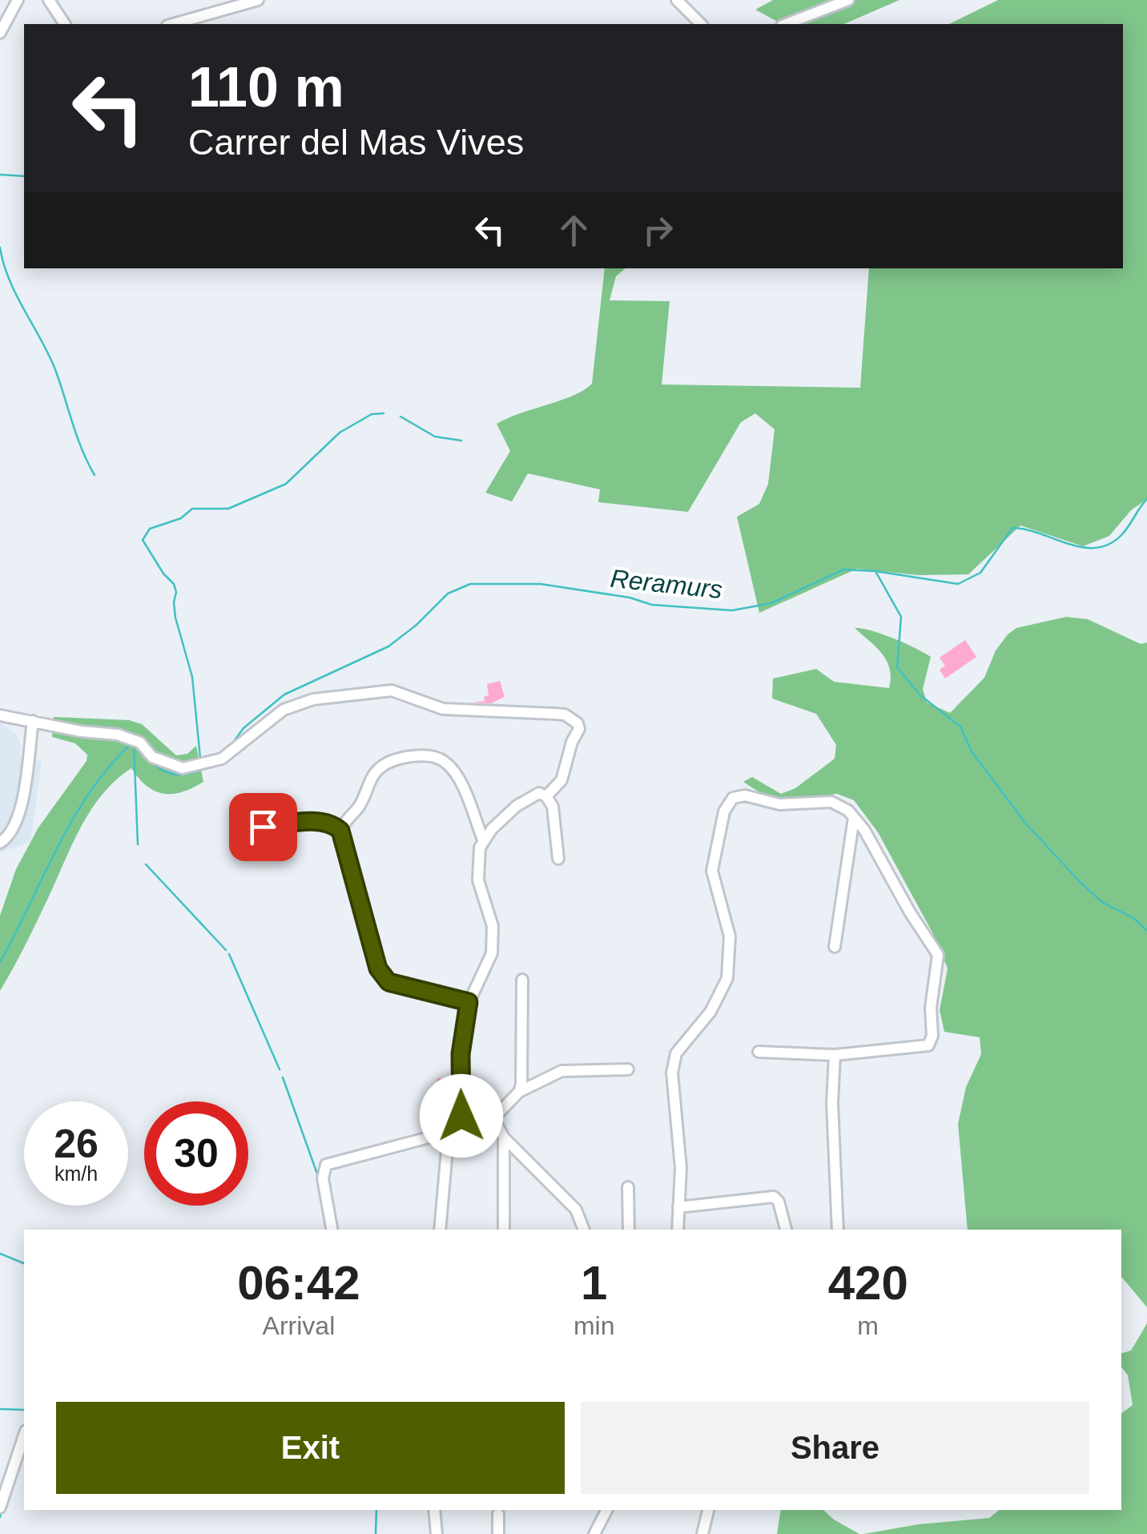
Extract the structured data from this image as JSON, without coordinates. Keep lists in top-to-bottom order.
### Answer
{
  "water": ["Reramurs"],
  "page": {
    "turn": ["110 m", "Carrer del Mas Vives"],
    "speed": "26 km/h",
    "limit": "30",
    "eta": [
      "06:42",
      "Arrival",
      "1",
      "min",
      "420",
      "m"
    ],
    "buttons": ["Exit", "Share"]
  }
}
